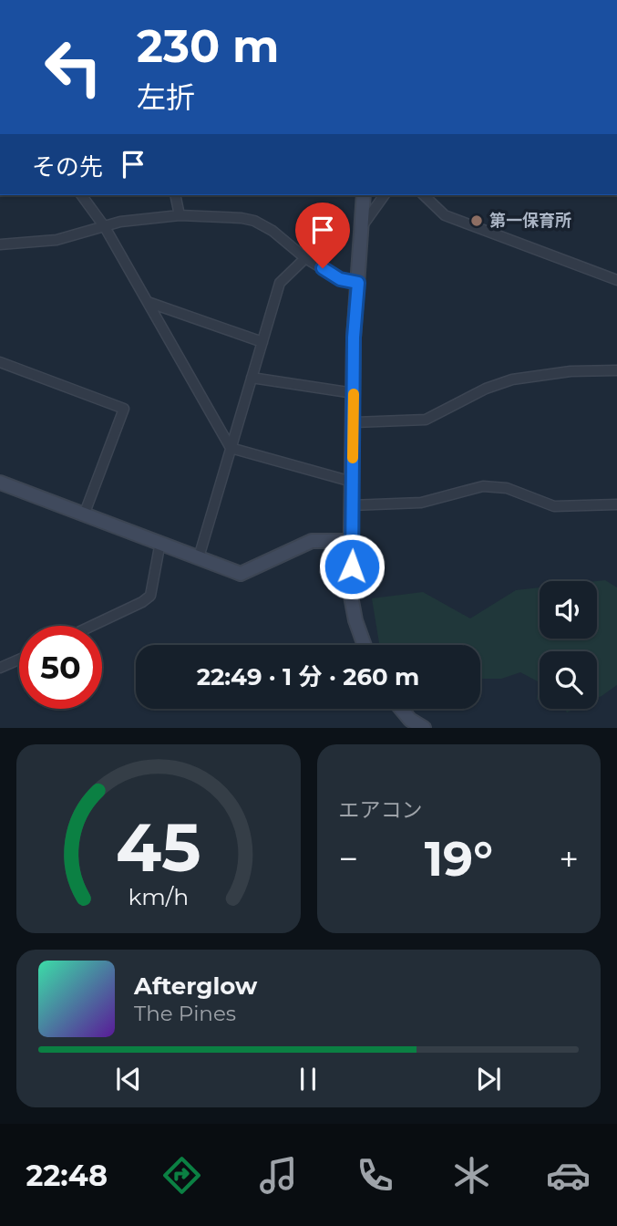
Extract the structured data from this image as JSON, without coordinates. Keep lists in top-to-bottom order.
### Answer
{
  "places": ["第一保育所"],
  "page": {
    "turn": ["230 m", "左折"],
    "then": "その先",
    "limit": "50",
    "trip": "22:49 · 1 分 · 260 m",
    "tile": "エアコン",
    "heat": ["−", "19°", "+"],
    "song": ["Afterglow", "The Pines"],
    "tabs": "22:48",
    "gauge": ["45", "km/h"]
  }
}
